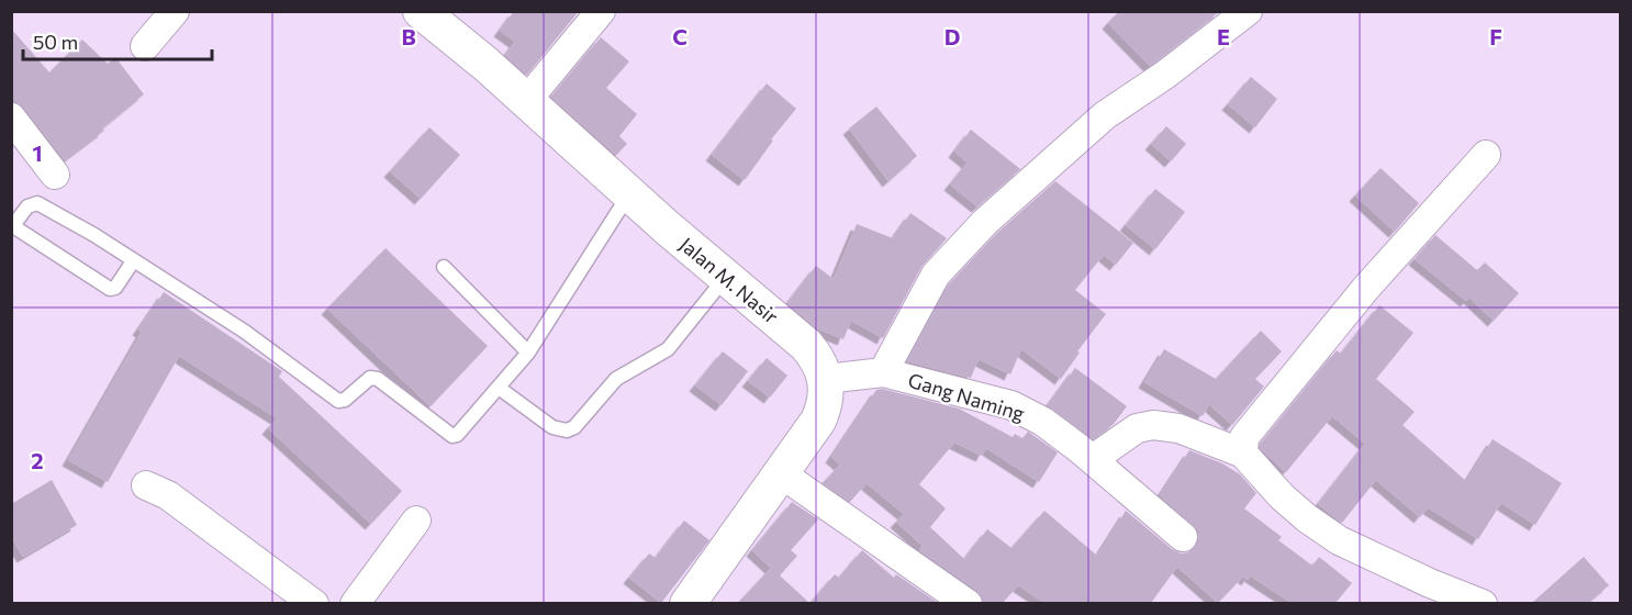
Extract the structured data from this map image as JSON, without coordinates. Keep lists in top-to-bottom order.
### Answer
{
  "streets": {
    "street": ["Jalan M. Nasir", "Gang Naming"]
  },
  "crossings": [
    ["Jalan M. Nasir", "Gang Naming"]
  ],
  "scale_bar": "50 m",
  "grid": {
    "columns": [
      "B",
      "C",
      "D",
      "E",
      "F"
    ],
    "rows": ["1", "2"]
  }
}
